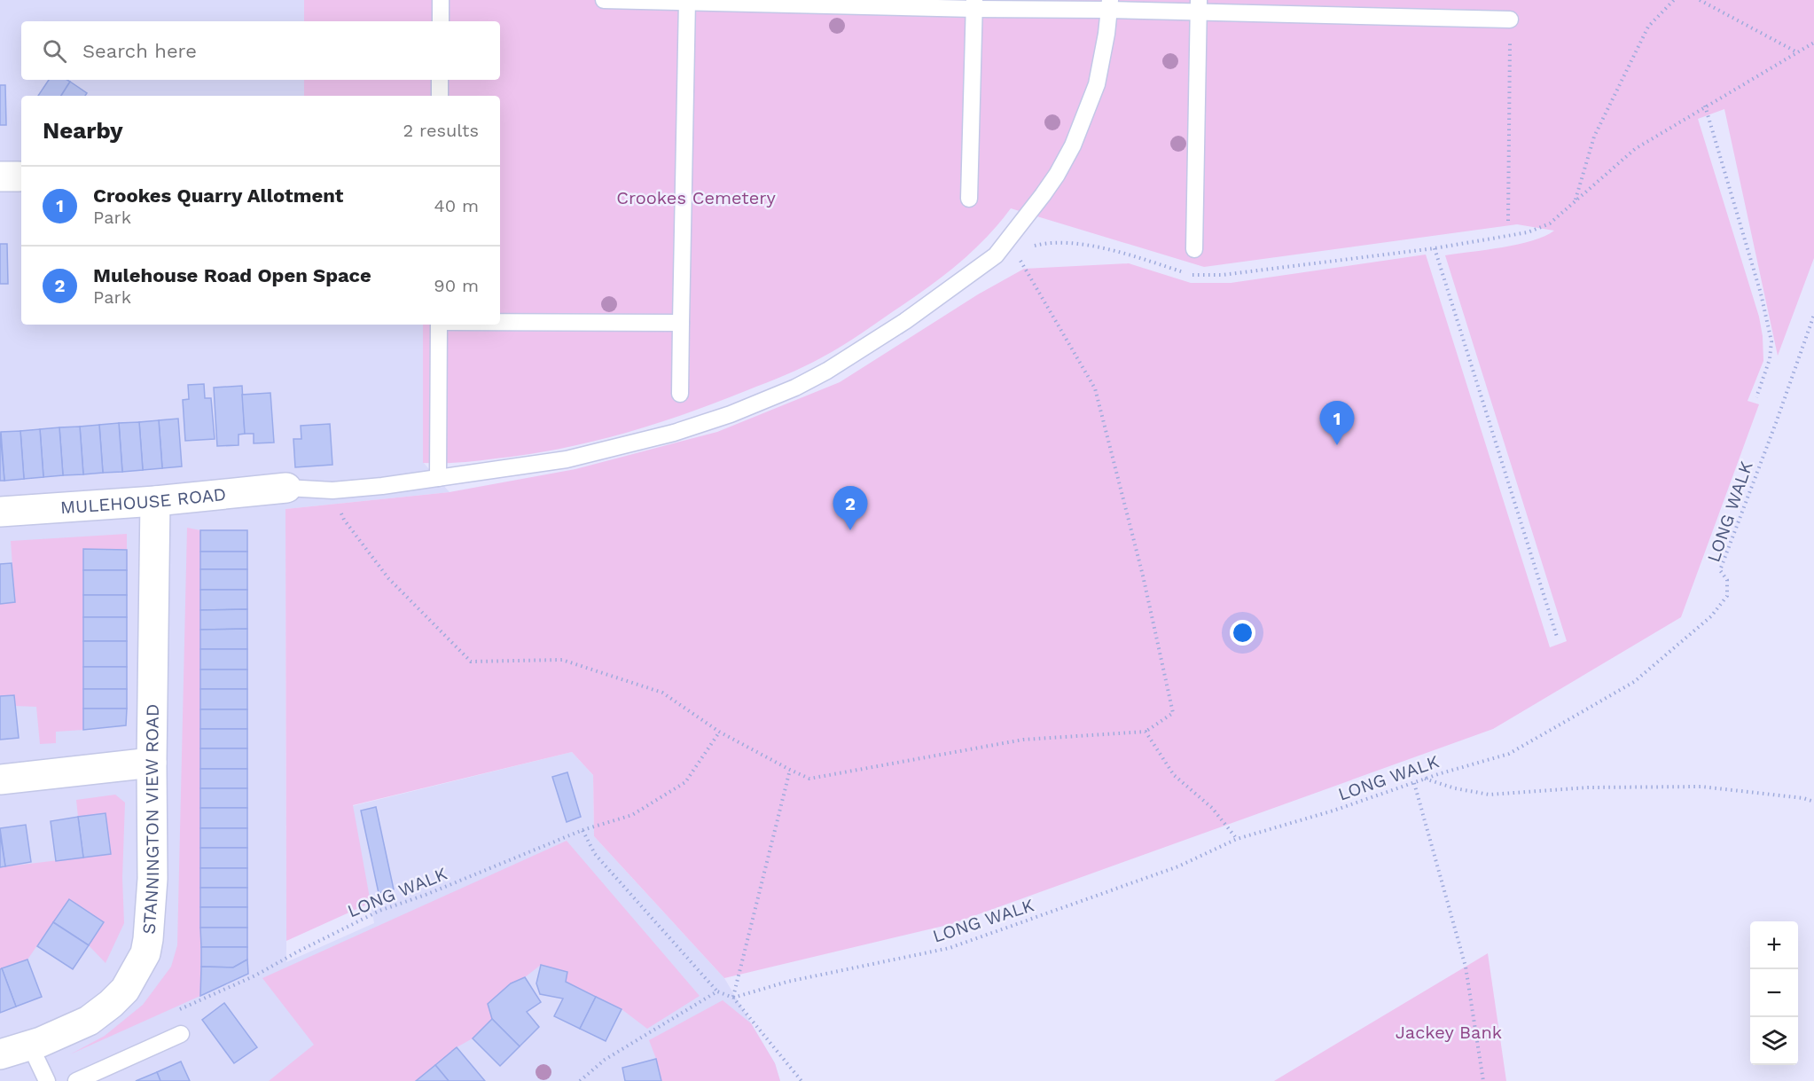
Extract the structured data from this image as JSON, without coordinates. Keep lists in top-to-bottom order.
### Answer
{
  "streets": {
    "street": ["MULEHOUSE ROAD", "STANNINGTON VIEW ROAD"],
    "path": ["LONG WALK"]
  },
  "crossings": [
    ["MULEHOUSE ROAD", "STANNINGTON VIEW ROAD"]
  ],
  "parks": ["Crookes Cemetery", "Jackey Bank"],
  "page": {
    "search": "Search here",
    "heading": ["Nearby", "2 results"],
    "list": [
      {
        "mark": "1",
        "name": "Crookes Quarry Allotment",
        "note": "Park",
        "value": "40 m"
      },
      {
        "mark": "2",
        "name": "Mulehouse Road Open Space",
        "note": "Park",
        "value": "90 m"
      }
    ],
    "pins": ["1", "2"],
    "map_buttons": ["+", "−"]
  }
}
